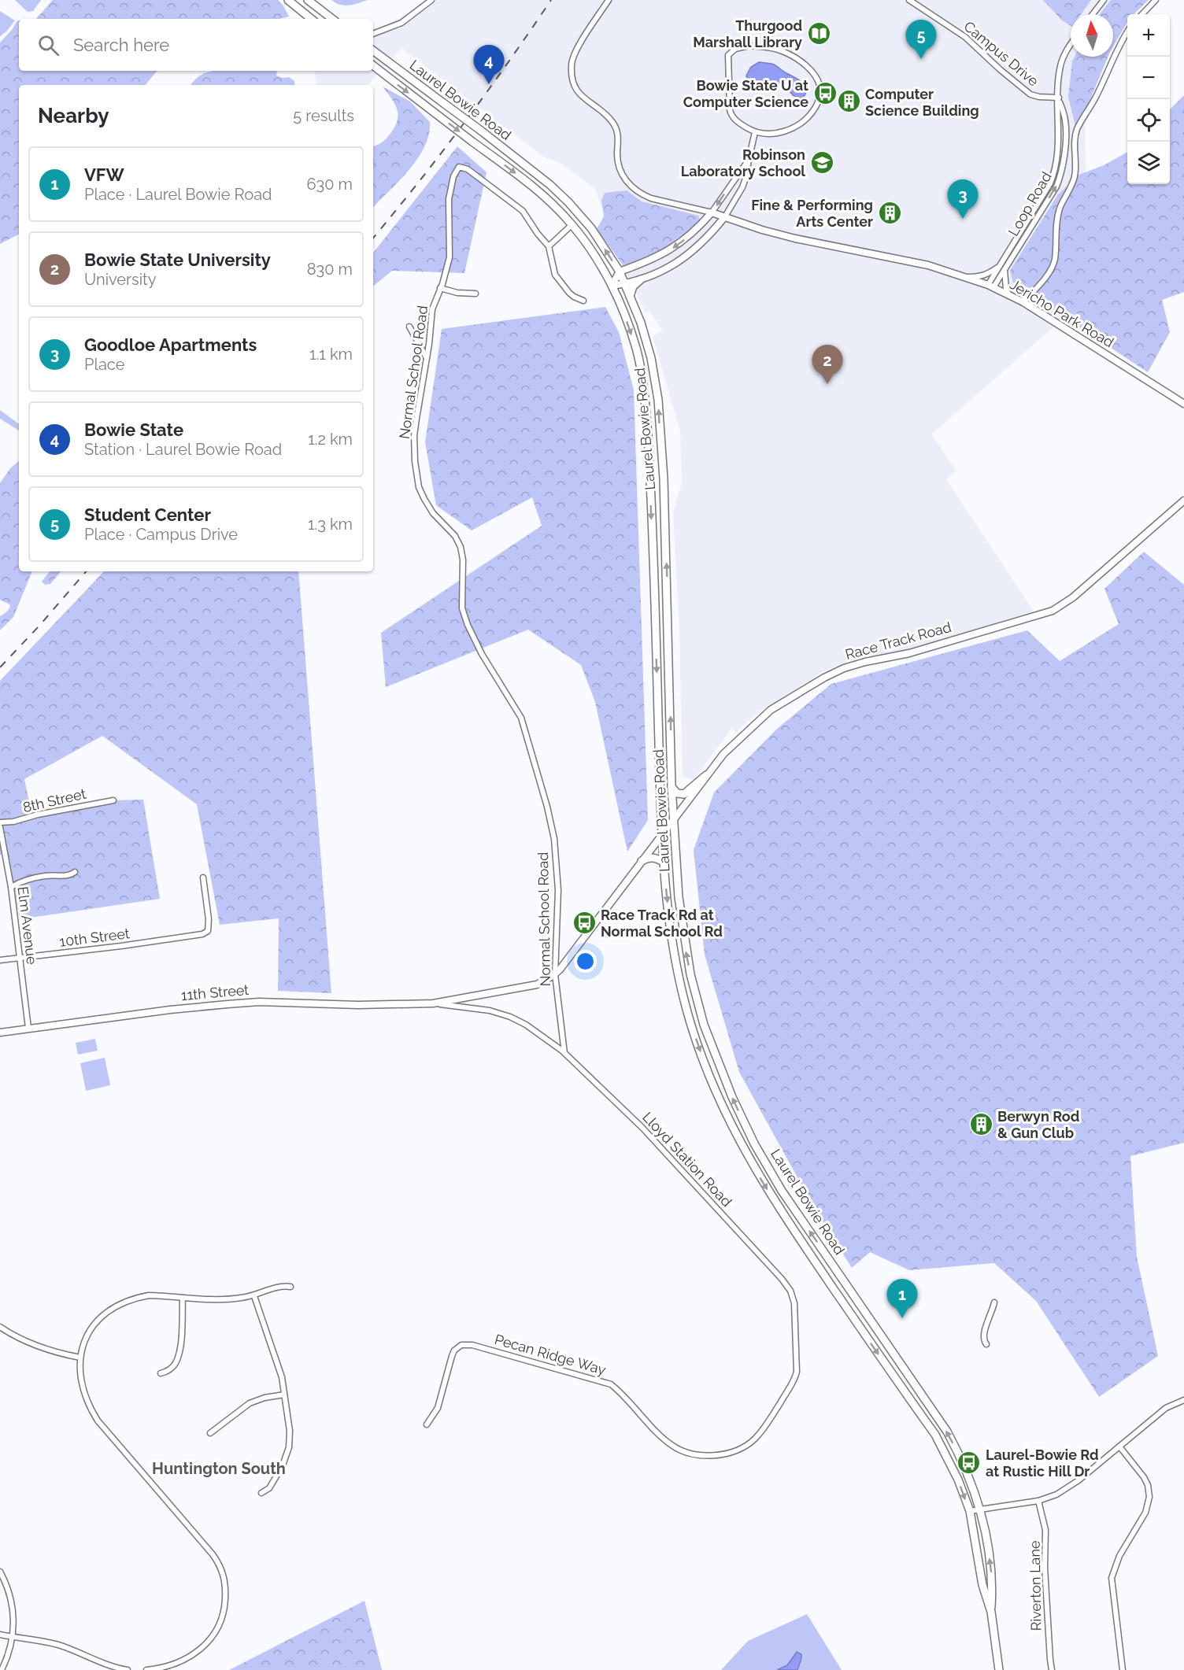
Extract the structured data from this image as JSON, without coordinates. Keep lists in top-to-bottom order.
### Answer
{
  "streets": {
    "main road": ["Laurel Bowie Road"],
    "street": [
      "Campus Drive",
      "Loop Road",
      "Jericho Park Road",
      "Normal School Road",
      "Race Track Road",
      "8th Street",
      "Elm Avenue",
      "10th Street",
      "11th Street",
      "Lloyd Station Road",
      "Pecan Ridge Way",
      "Riverton Lane"
    ]
  },
  "crossings": [
    ["Campus Drive", "Loop Road"],
    ["Laurel Bowie Road", "Race Track Road"],
    ["Loop Road", "Jericho Park Road"],
    ["Normal School Road", "Race Track Road"],
    ["Normal School Road", "Lloyd Station Road"],
    ["Race Track Road", "11th Street"],
    ["Race Track Road", "Lloyd Station Road"],
    ["Elm Avenue", "10th Street"],
    ["Elm Avenue", "11th Street"],
    ["11th Street", "Lloyd Station Road"],
    ["Lloyd Station Road", "Pecan Ridge Way"]
  ],
  "districts": ["Huntington South"],
  "places": {
    "library": ["Thurgood Marshall Library"],
    "bus stop": ["Bowie State U at Computer Science", "Race Track Rd at Normal School Rd", "Laurel-Bowie Rd at Rustic Hill Dr"],
    "building": ["Computer Science Building", "Fine & Performing Arts Center", "Berwyn Rod & Gun Club"],
    "school or university": ["Robinson Laboratory School"]
  },
  "north": "top",
  "page": {
    "map_buttons": ["+", "−"],
    "search": "Search here",
    "pins": [
      "5",
      "4",
      "3",
      "2",
      "1"
    ],
    "heading": ["Nearby", "5 results"],
    "list": [
      {
        "mark": "1",
        "name": "VFW",
        "note": "Place · Laurel Bowie Road",
        "value": "630 m"
      },
      {
        "mark": "2",
        "name": "Bowie State University",
        "note": "University",
        "value": "830 m"
      },
      {
        "mark": "3",
        "name": "Goodloe Apartments",
        "note": "Place",
        "value": "1.1 km"
      },
      {
        "mark": "4",
        "name": "Bowie State",
        "note": "Station · Laurel Bowie Road",
        "value": "1.2 km"
      },
      {
        "mark": "5",
        "name": "Student Center",
        "note": "Place · Campus Drive",
        "value": "1.3 km"
      }
    ]
  }
}
